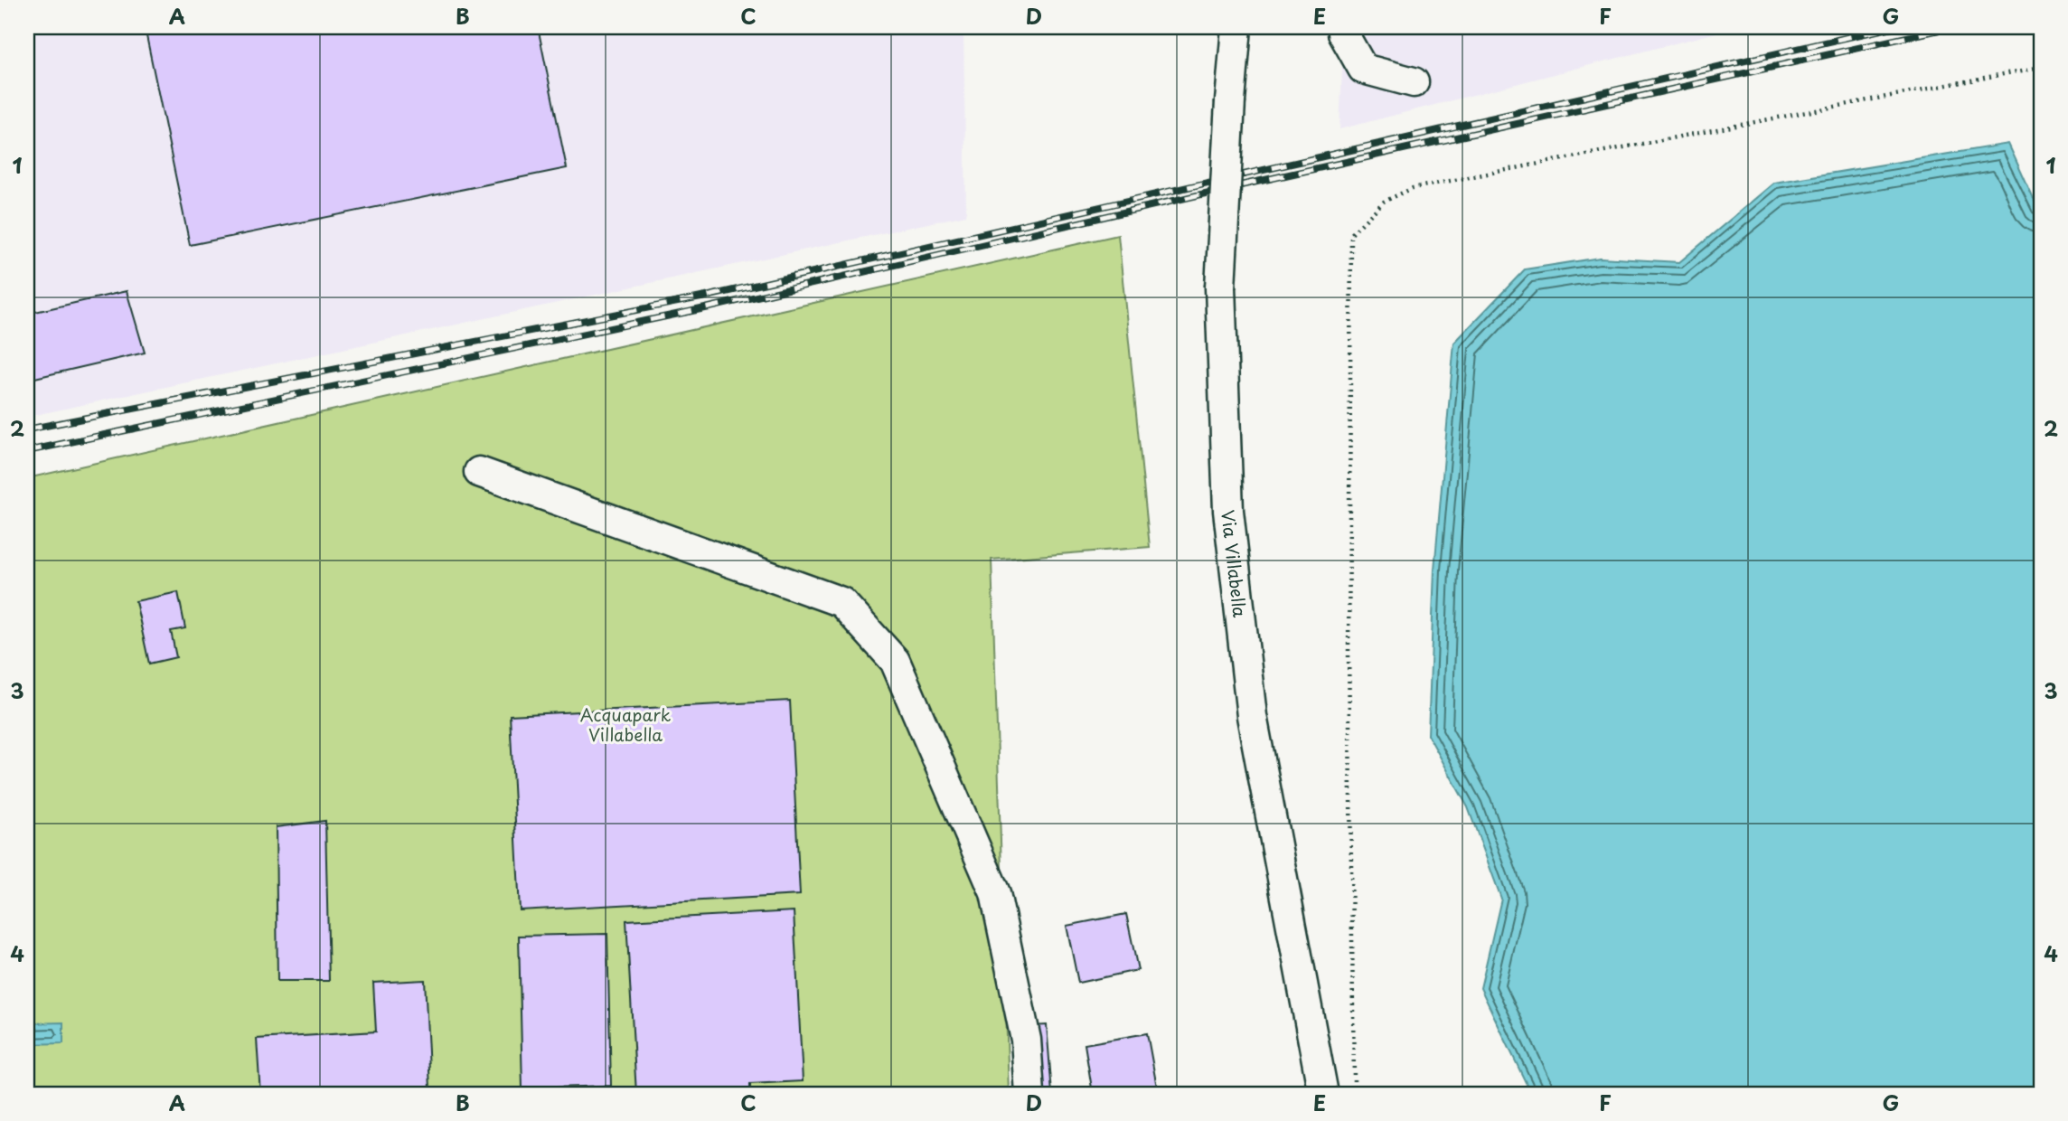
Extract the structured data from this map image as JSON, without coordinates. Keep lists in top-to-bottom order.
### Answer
{
  "streets": {
    "street": ["Via Villabella"]
  },
  "parks": ["Acquapark Villabella"],
  "grid": {
    "columns": [
      "A",
      "B",
      "C",
      "D",
      "E",
      "F",
      "G"
    ],
    "rows": [
      "1",
      "2",
      "3",
      "4"
    ]
  }
}
